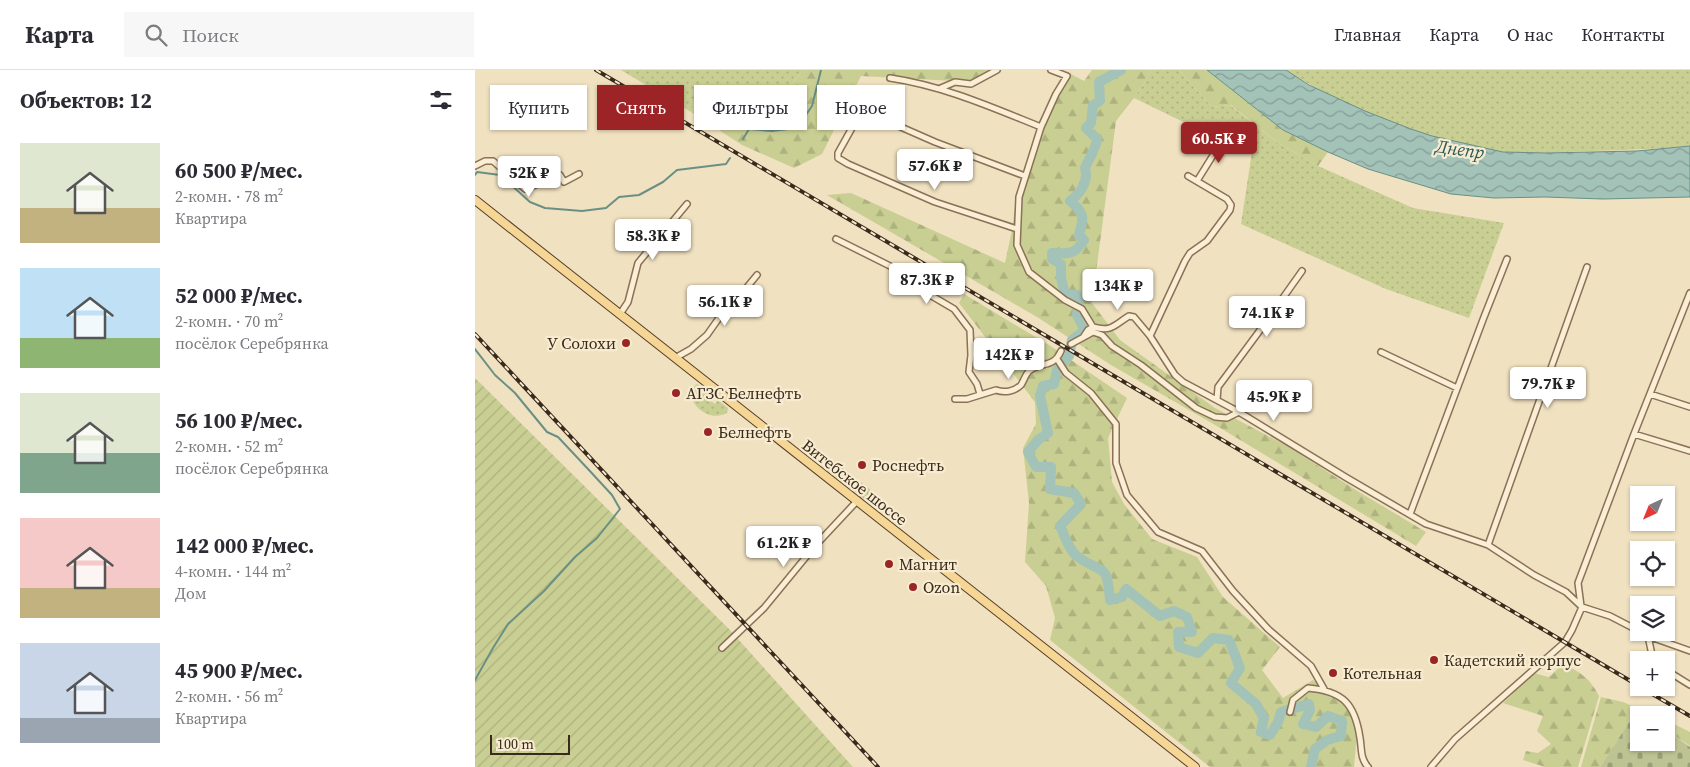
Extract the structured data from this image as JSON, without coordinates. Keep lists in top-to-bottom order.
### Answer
{
  "streets": {
    "main road": ["Витебское шоссе"]
  },
  "water": ["Днепр"],
  "places": [
    "У Солохи",
    "АГЗС Белнефть",
    "Белнефть",
    "Роснефть",
    "Магнит",
    "Ozon",
    "Кадетский корпус",
    "Котельная"
  ],
  "scale_bar": "100 m",
  "north": "bottom left",
  "page": {
    "header": "Карта",
    "search": "Поиск",
    "nav": [
      "Главная",
      "Карта",
      "О нас",
      "Контакты"
    ],
    "heading": "Объектов: 12",
    "chip": [
      "Купить",
      "Снять",
      "Фильтры",
      "Новое"
    ],
    "price": [
      "60.5K ₽",
      "57.6K ₽",
      "52K ₽",
      "58.3K ₽",
      "87.3K ₽",
      "134K ₽",
      "56.1K ₽",
      "74.1K ₽",
      "142K ₽",
      "79.7K ₽",
      "45.9K ₽",
      "61.2K ₽"
    ],
    "list": [
      {
        "name": "60 500 ₽/мес.",
        "note": "2-комн. · 78 m² · Квартира"
      },
      {
        "name": "52 000 ₽/мес.",
        "note": "2-комн. · 70 m² · посёлок Серебрянка"
      },
      {
        "name": "56 100 ₽/мес.",
        "note": "2-комн. · 52 m² · посёлок Серебрянка"
      },
      {
        "name": "142 000 ₽/мес.",
        "note": "4-комн. · 144 m² · Дом"
      },
      {
        "name": "45 900 ₽/мес.",
        "note": "2-комн. · 56 m² · Квартира"
      }
    ],
    "map_buttons": ["+", "−"],
    "scale": "100 m"
  }
}
